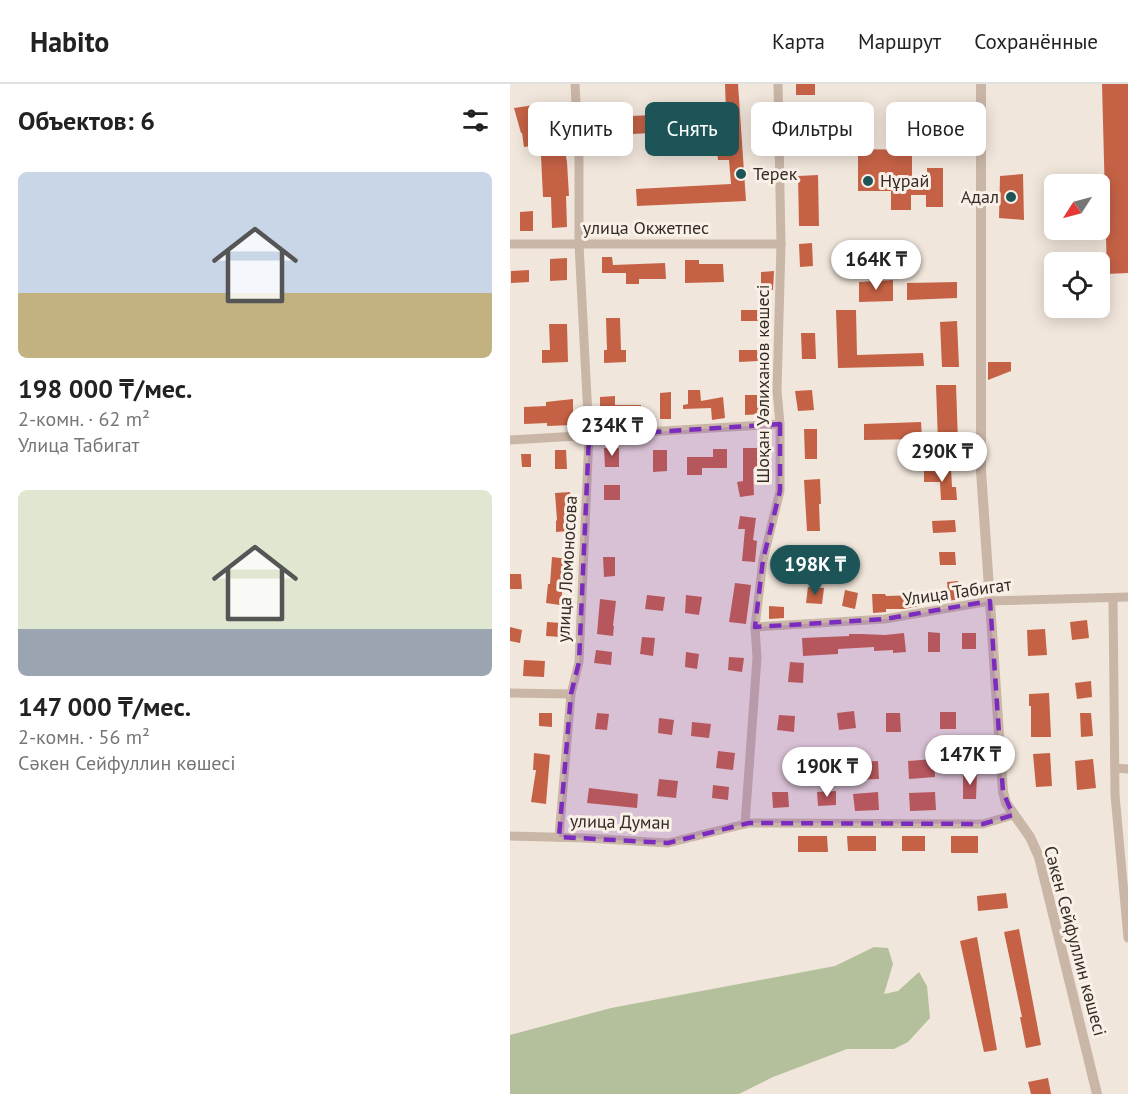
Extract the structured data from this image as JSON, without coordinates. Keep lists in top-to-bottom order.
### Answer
{
  "streets": {
    "street": [
      "улица Окжетпес",
      "Шоқан Уәлиханов көшесі",
      "улица Ломоносова",
      "Улица Табигат",
      "улица Думан",
      "Сәкен Сейфуллин көшесі"
    ]
  },
  "crossings": [
    ["улица Окжетпес", "Шоқан Уәлиханов көшесі"],
    ["улица Окжетпес", "улица Ломоносова"],
    ["Шоқан Уәлиханов көшесі", "Улица Табигат"],
    ["Шоқан Уәлиханов көшесі", "улица Думан"],
    ["улица Ломоносова", "улица Думан"],
    ["Улица Табигат", "Сәкен Сейфуллин көшесі"],
    ["улица Думан", "Сәкен Сейфуллин көшесі"]
  ],
  "places": ["Терек", "Нұрай", "Адал"],
  "north": "bottom left",
  "page": {
    "header": "Habito",
    "nav": ["Карта", "Маршрут", "Сохранённые"],
    "heading": "Объектов: 6",
    "chip": [
      "Купить",
      "Снять",
      "Фильтры",
      "Новое"
    ],
    "list": [
      {
        "name": "198 000 ₸/мес.",
        "note": "2-комн. · 62 m² · Улица Табигат"
      },
      {
        "name": "147 000 ₸/мес.",
        "note": "2-комн. · 56 m² · Сәкен Сейфуллин көшесі"
      }
    ],
    "price": [
      "164K ₸",
      "234K ₸",
      "290K ₸",
      "198K ₸",
      "147K ₸",
      "190K ₸"
    ]
  }
}
